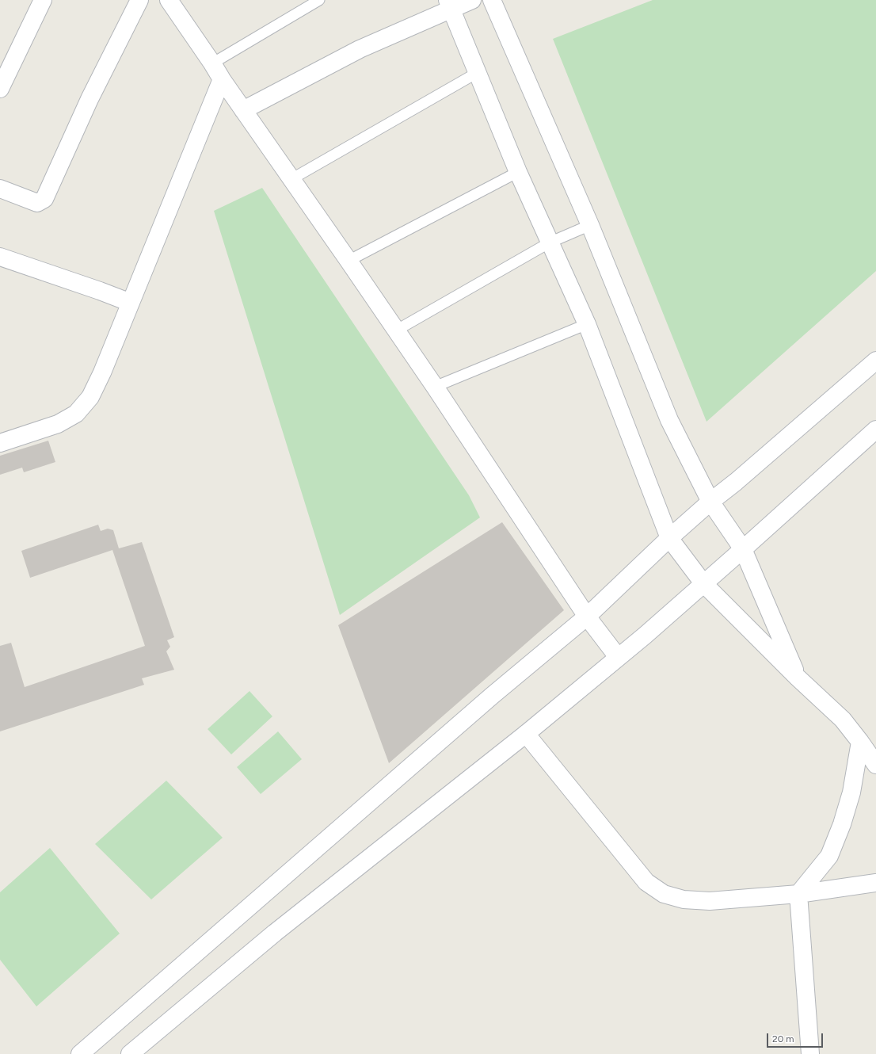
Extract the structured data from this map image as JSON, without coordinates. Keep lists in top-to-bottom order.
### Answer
{
  "scale_bar": "20 m"
}
